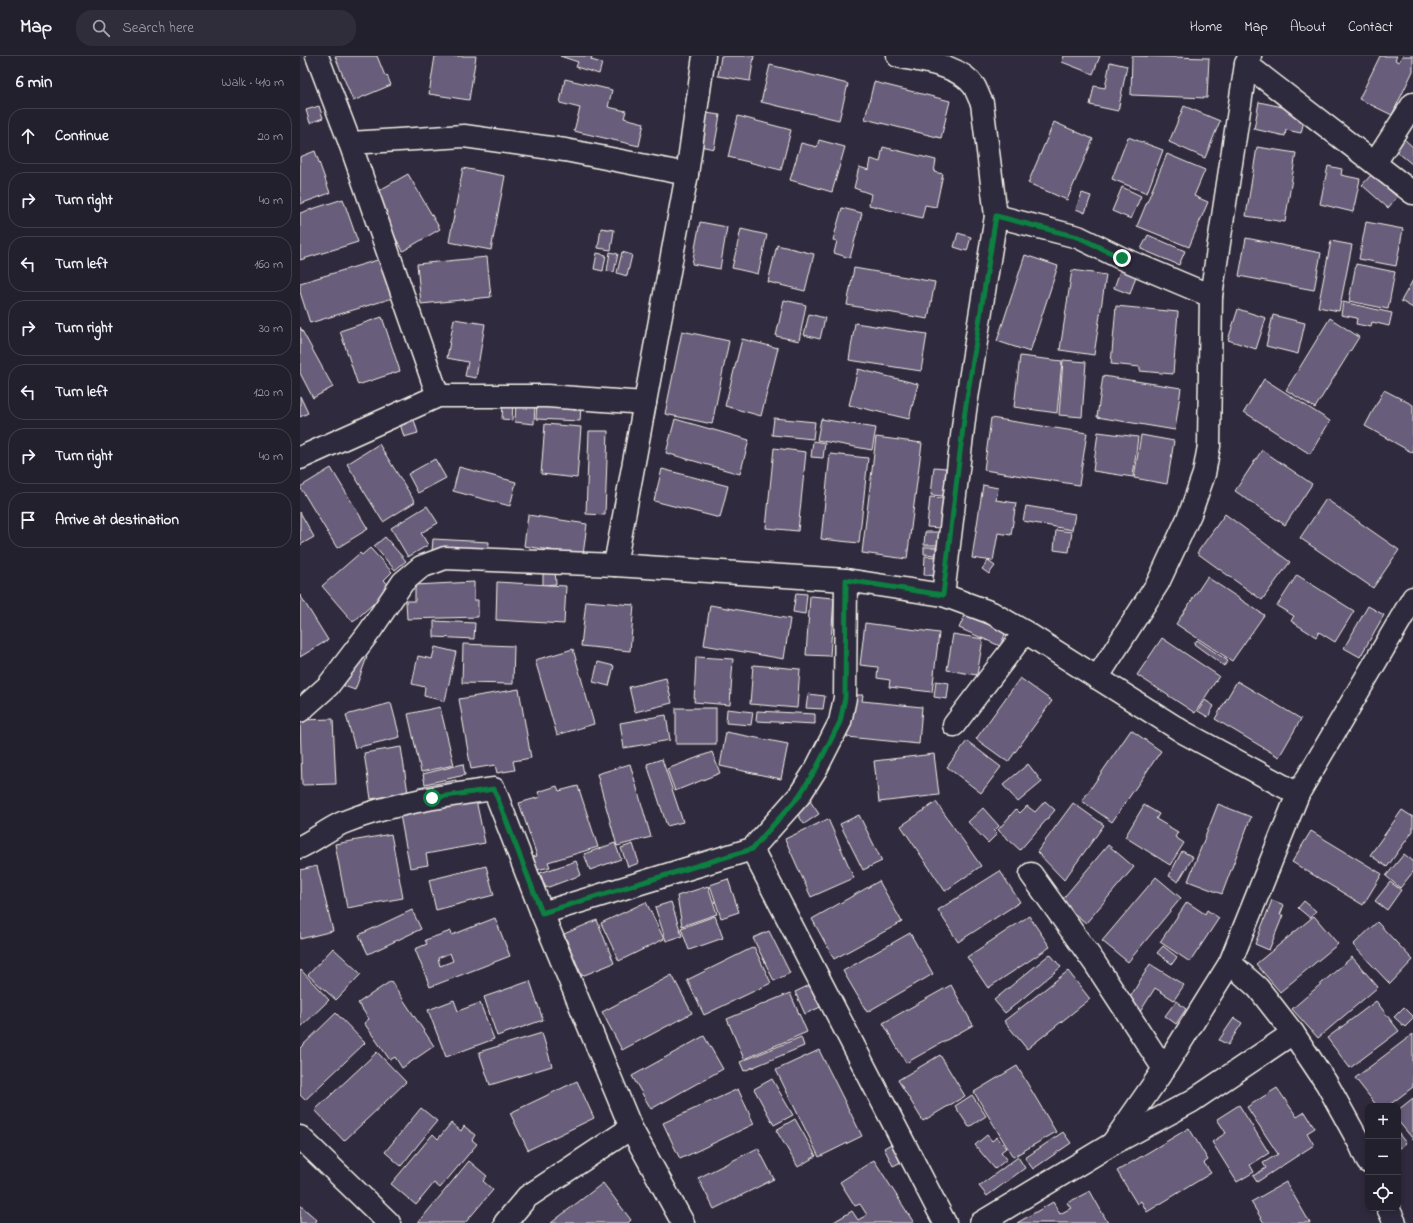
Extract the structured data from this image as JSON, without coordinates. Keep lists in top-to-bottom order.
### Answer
{
  "page": {
    "header": "Map",
    "search": "Search here",
    "nav": [
      "Home",
      "Map",
      "About",
      "Contact"
    ],
    "heading": ["6 min", "Walk · 410 m"],
    "list": [
      ["Continue", "20 m"],
      ["Turn right", "40 m"],
      ["Turn left", "160 m"],
      ["Turn right", "30 m"],
      ["Turn left", "120 m"],
      ["Turn right", "40 m"],
      "Arrive at destination"
    ],
    "map_buttons": ["+", "−"]
  }
}
